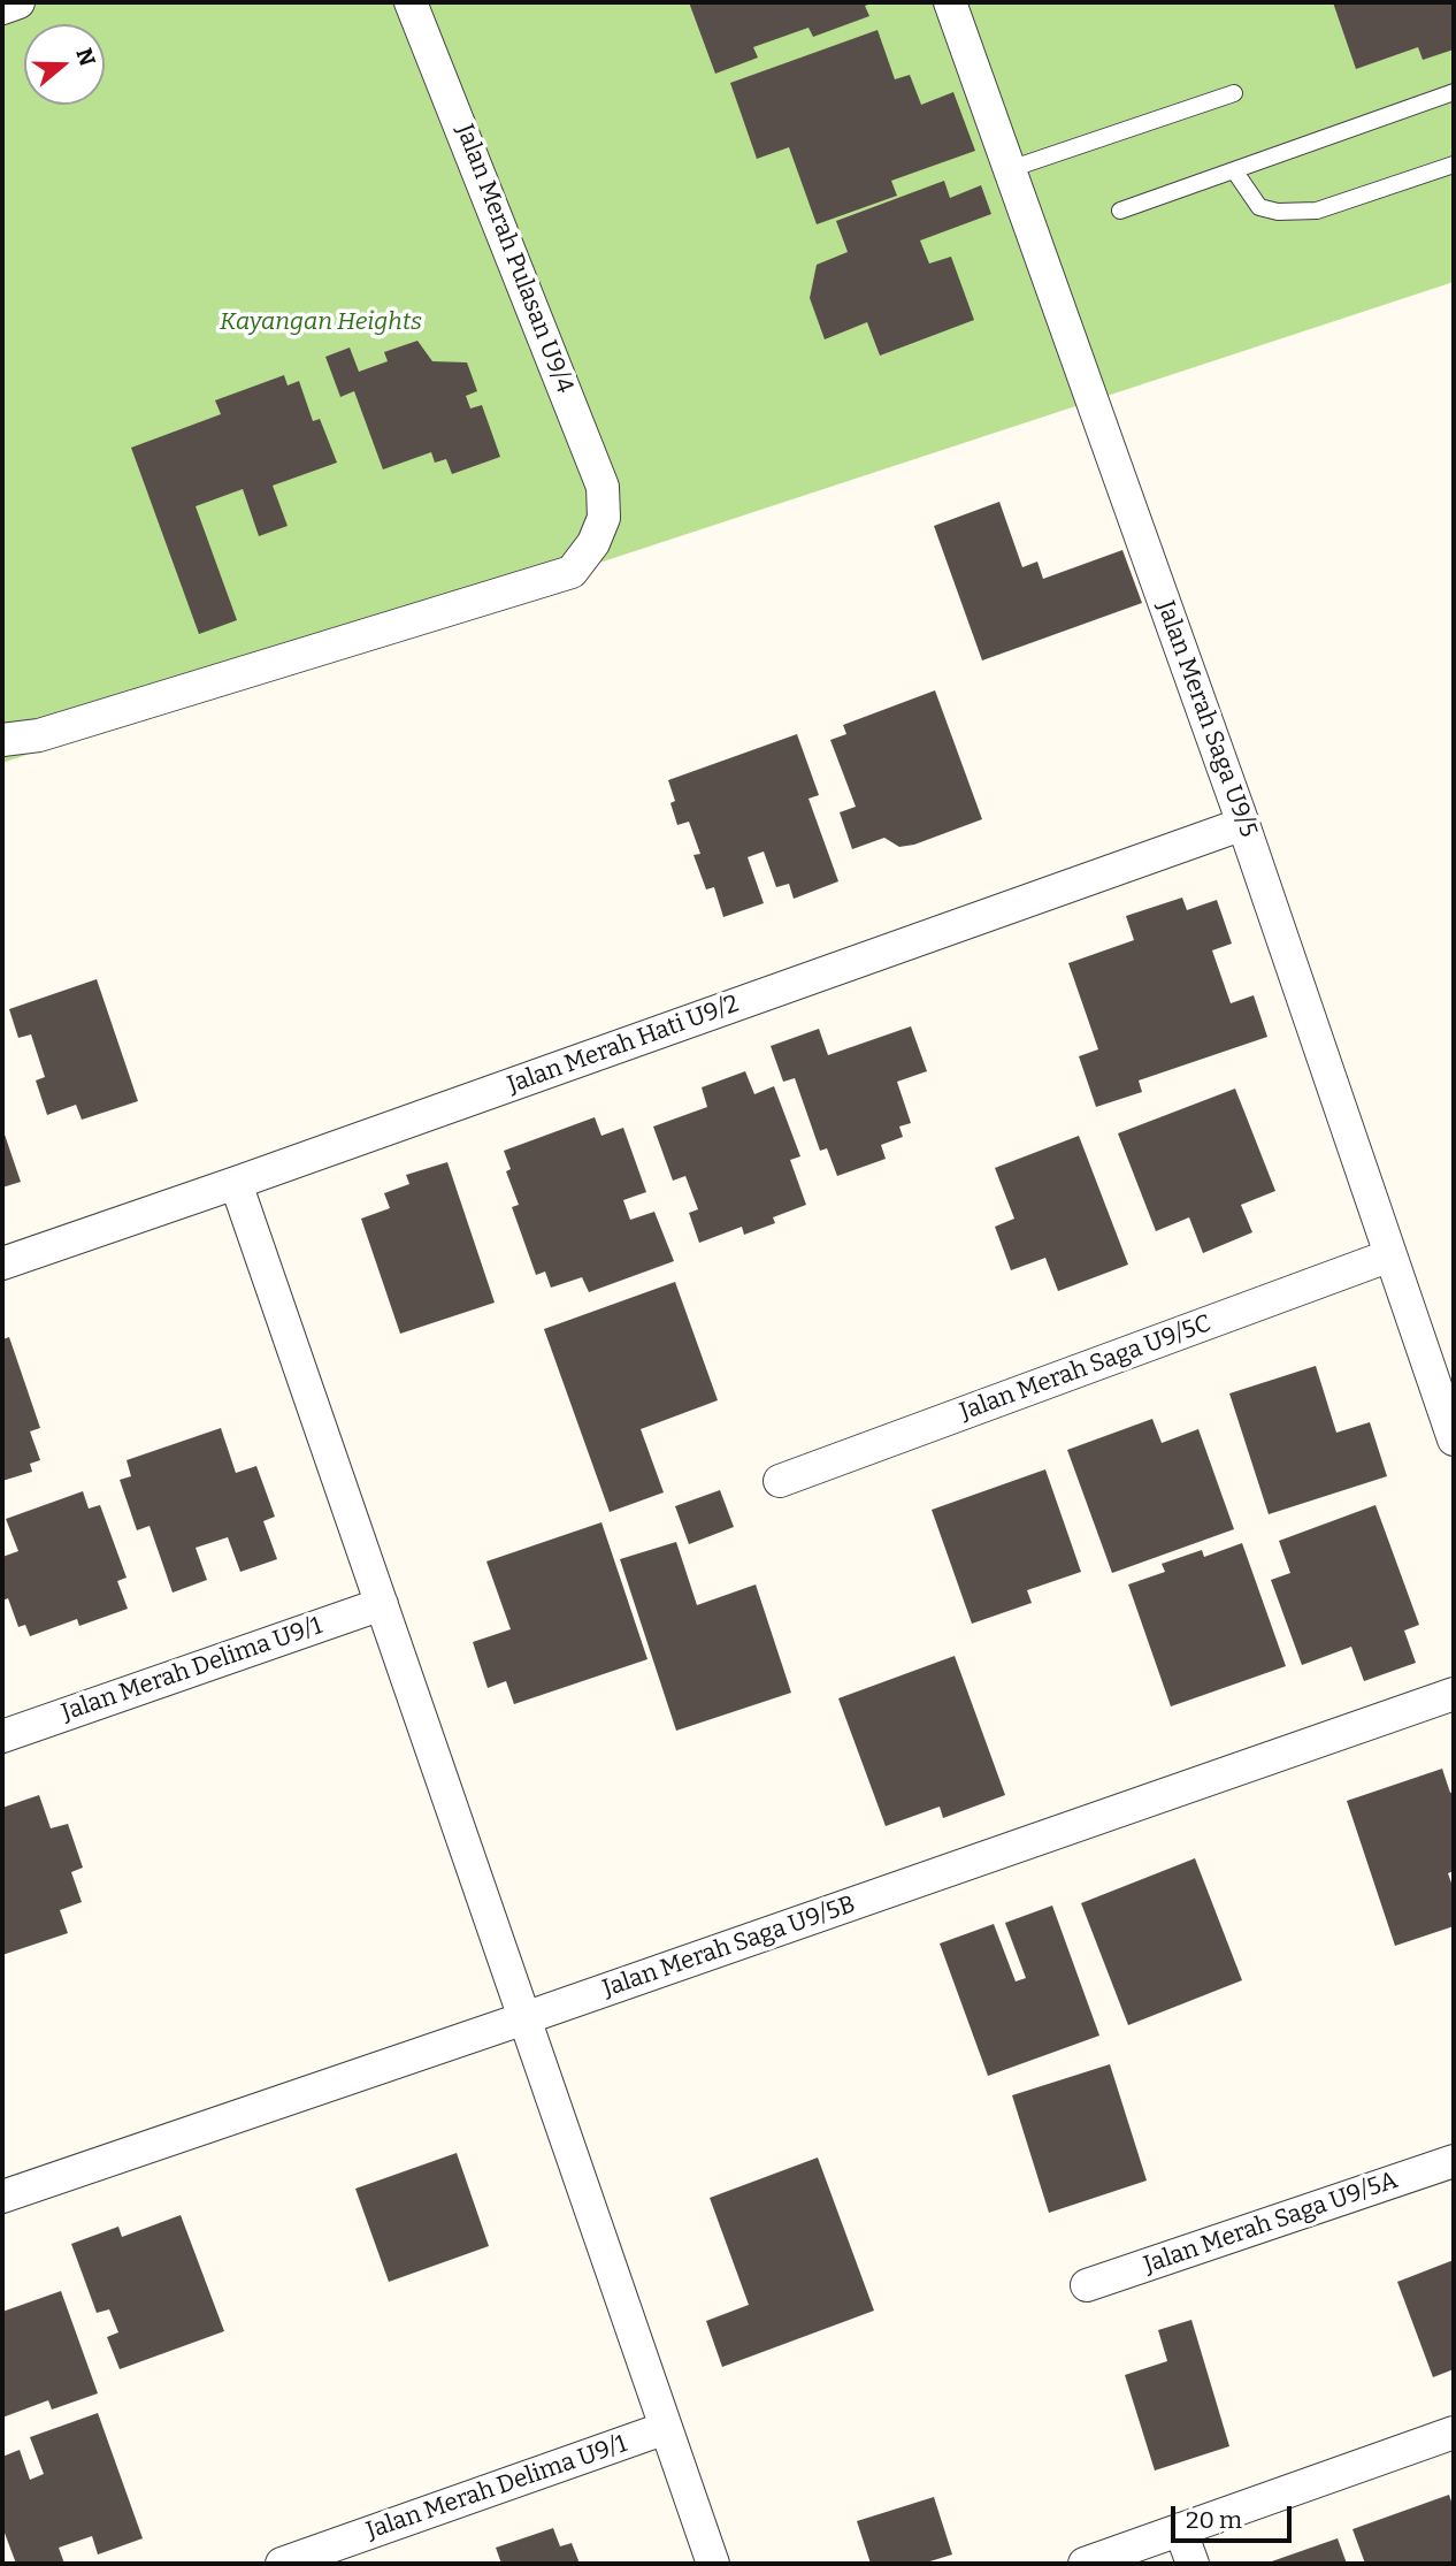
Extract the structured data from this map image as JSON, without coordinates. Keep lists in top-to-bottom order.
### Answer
{
  "streets": {
    "street": [
      "Jalan Merah Pulasan U9/4",
      "Jalan Merah Saga U9/5",
      "Jalan Merah Hati U9/2",
      "Jalan Merah Saga U9/5C",
      "Jalan Merah Delima U9/1",
      "Jalan Merah Saga U9/5B",
      "Jalan Merah Saga U9/5A"
    ]
  },
  "crossings": [
    ["Jalan Merah Saga U9/5", "Jalan Merah Hati U9/2"],
    ["Jalan Merah Saga U9/5", "Jalan Merah Saga U9/5C"]
  ],
  "parks": ["Kayangan Heights"],
  "scale_bar": "20 m",
  "north": "right"
}
